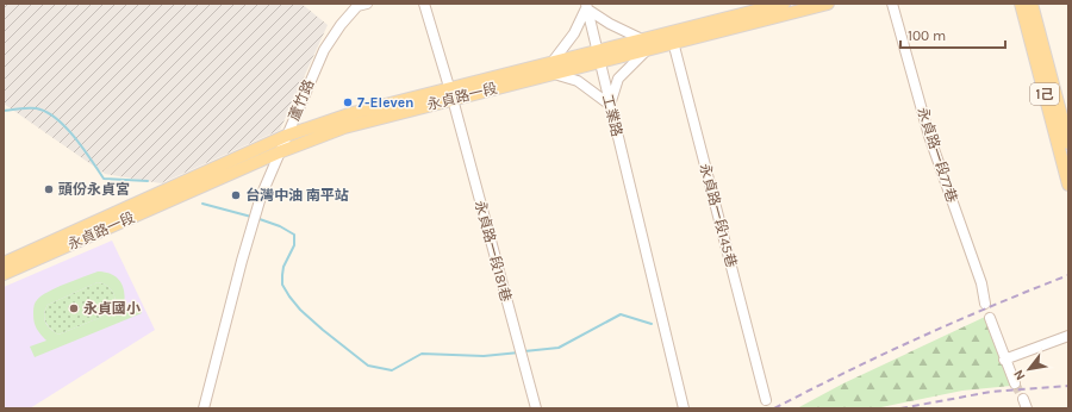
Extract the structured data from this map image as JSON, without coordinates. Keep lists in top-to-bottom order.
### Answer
{
  "streets": {
    "main road": ["1己", "永貞路一段"],
    "street": [
      "蘆竹路",
      "工業路",
      "永貞路一段77巷",
      "永貞路一段145巷",
      "永貞路一段181巷"
    ]
  },
  "crossings": [
    ["永貞路一段", "蘆竹路"],
    ["永貞路一段", "工業路"],
    ["永貞路一段", "永貞路一段145巷"],
    ["永貞路一段", "永貞路一段181巷"]
  ],
  "places": [
    "7-Eleven",
    "頭份永貞宮",
    "台灣中油 南平站",
    "永貞國小"
  ],
  "scale_bar": "100 m",
  "north": "bottom left"
}
